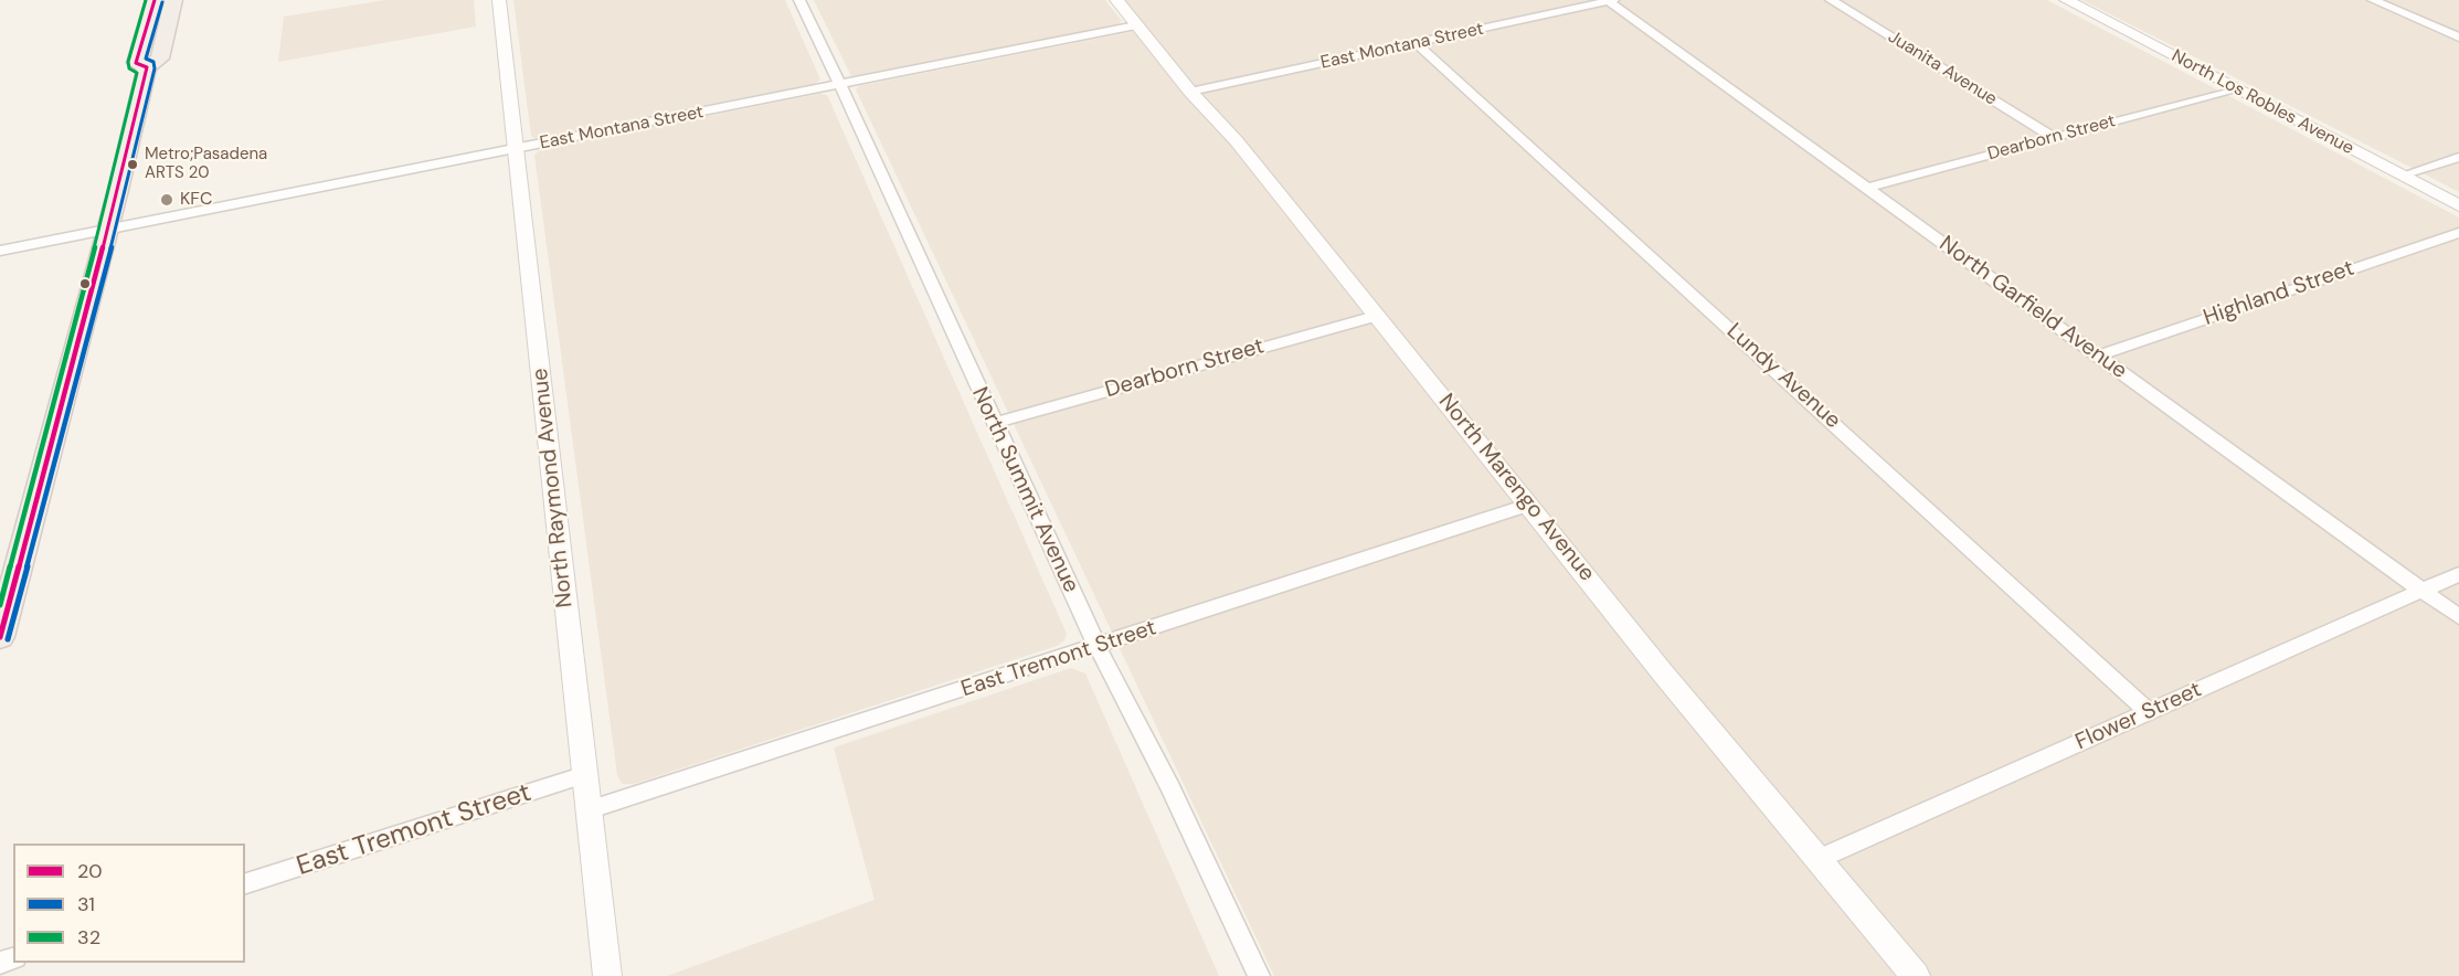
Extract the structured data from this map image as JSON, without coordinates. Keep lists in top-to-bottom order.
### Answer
{
  "streets": {
    "street": [
      "East Montana Street",
      "Juanita Avenue",
      "North Los Robles Avenue",
      "Dearborn Street",
      "Highland Street",
      "North Garfield Avenue",
      "Lundy Avenue",
      "North Raymond Avenue",
      "North Marengo Avenue",
      "North Summit Avenue",
      "East Tremont Street",
      "Flower Street"
    ]
  },
  "crossings": [
    ["East Montana Street", "North Garfield Avenue"],
    ["East Montana Street", "Lundy Avenue"],
    ["East Montana Street", "North Raymond Avenue"],
    ["East Montana Street", "North Marengo Avenue"],
    ["East Montana Street", "North Summit Avenue"],
    ["Juanita Avenue", "Dearborn Street"],
    ["North Los Robles Avenue", "Dearborn Street"],
    ["Dearborn Street", "North Garfield Avenue"],
    ["Dearborn Street", "North Marengo Avenue"],
    ["Dearborn Street", "North Summit Avenue"],
    ["Highland Street", "North Garfield Avenue"],
    ["North Garfield Avenue", "Flower Street"],
    ["Lundy Avenue", "Flower Street"],
    ["North Raymond Avenue", "East Tremont Street"],
    ["North Marengo Avenue", "East Tremont Street"],
    ["North Marengo Avenue", "Flower Street"],
    ["North Summit Avenue", "East Tremont Street"]
  ],
  "places": ["Metro;Pasadena ARTS 20", "KFC"],
  "lines": ["transit line 20", "transit line 32", "transit line 31"],
  "legend": ["20", "31", "32"]
}
